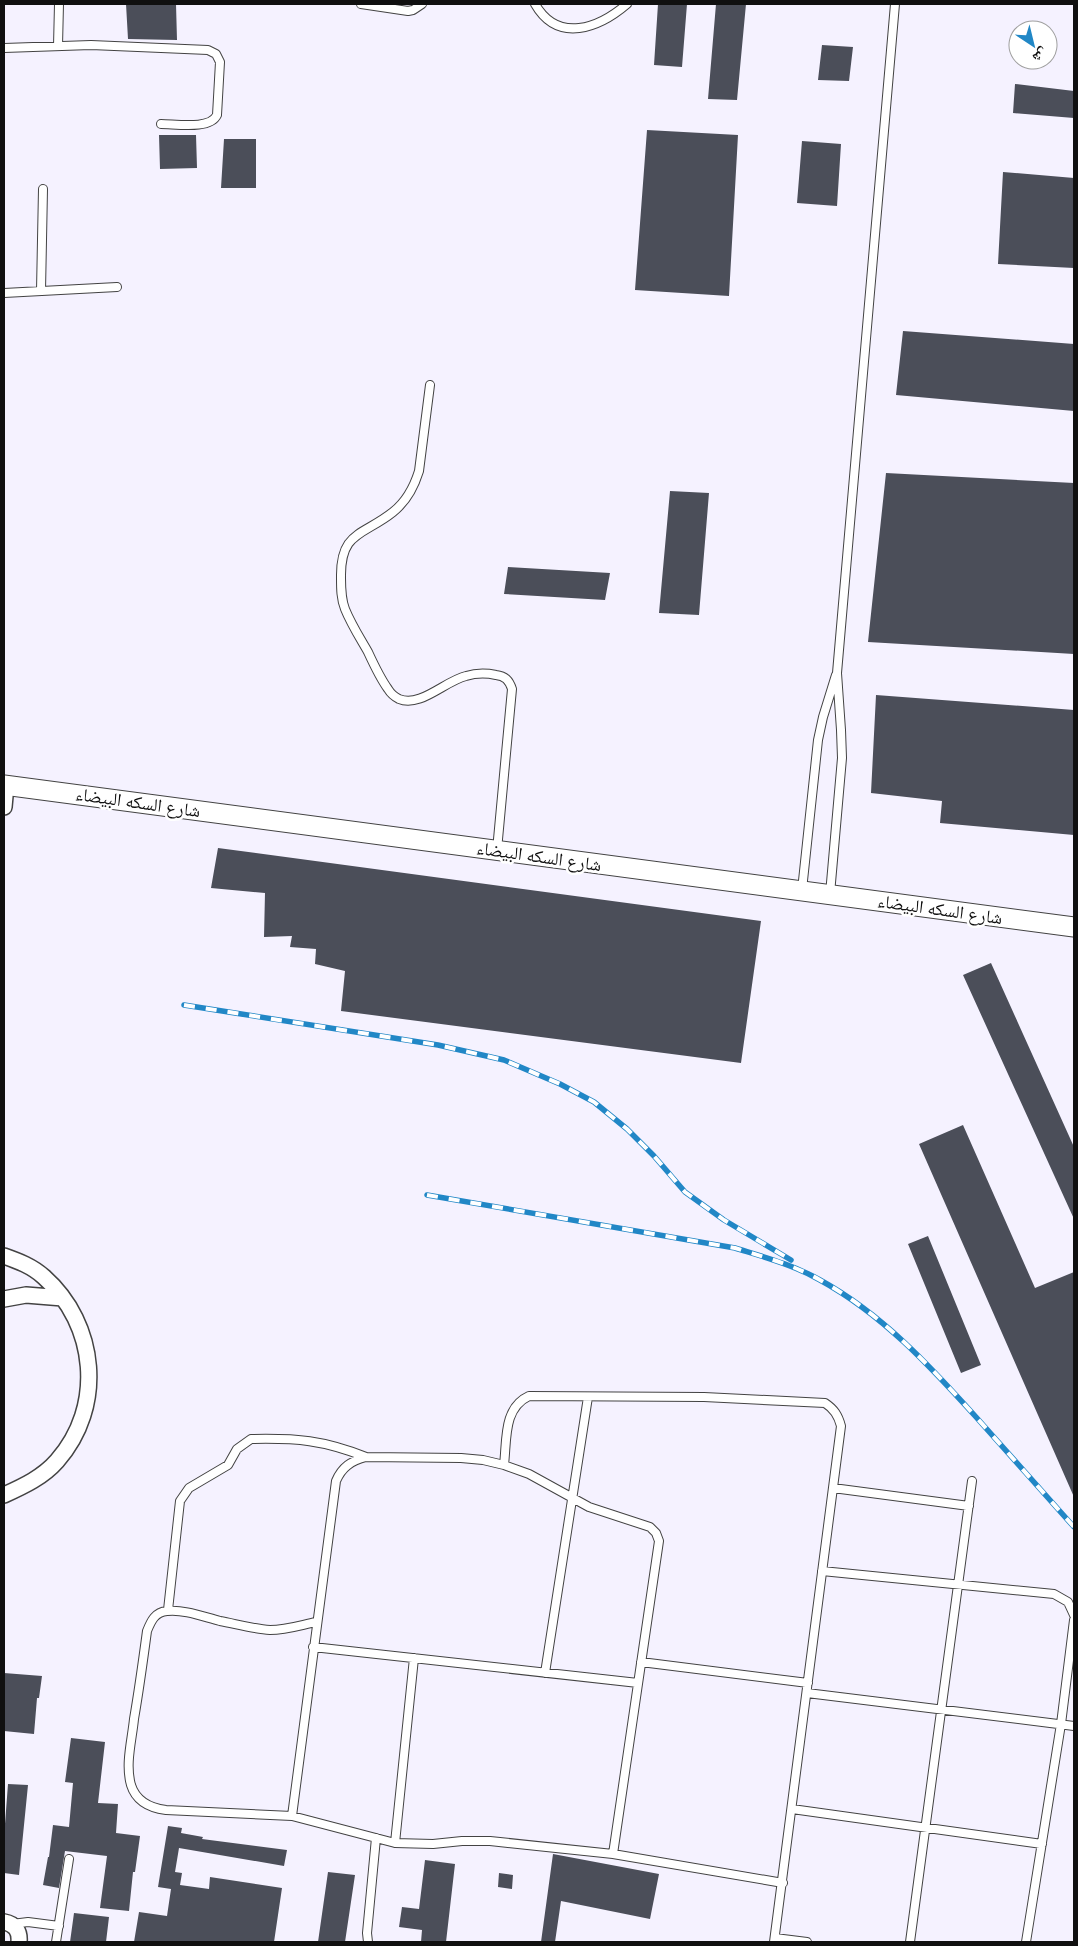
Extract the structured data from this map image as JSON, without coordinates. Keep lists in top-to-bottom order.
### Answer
{
  "streets": {
    "street": ["شارع السكه البيضاء"]
  },
  "north": "bottom right"
}
